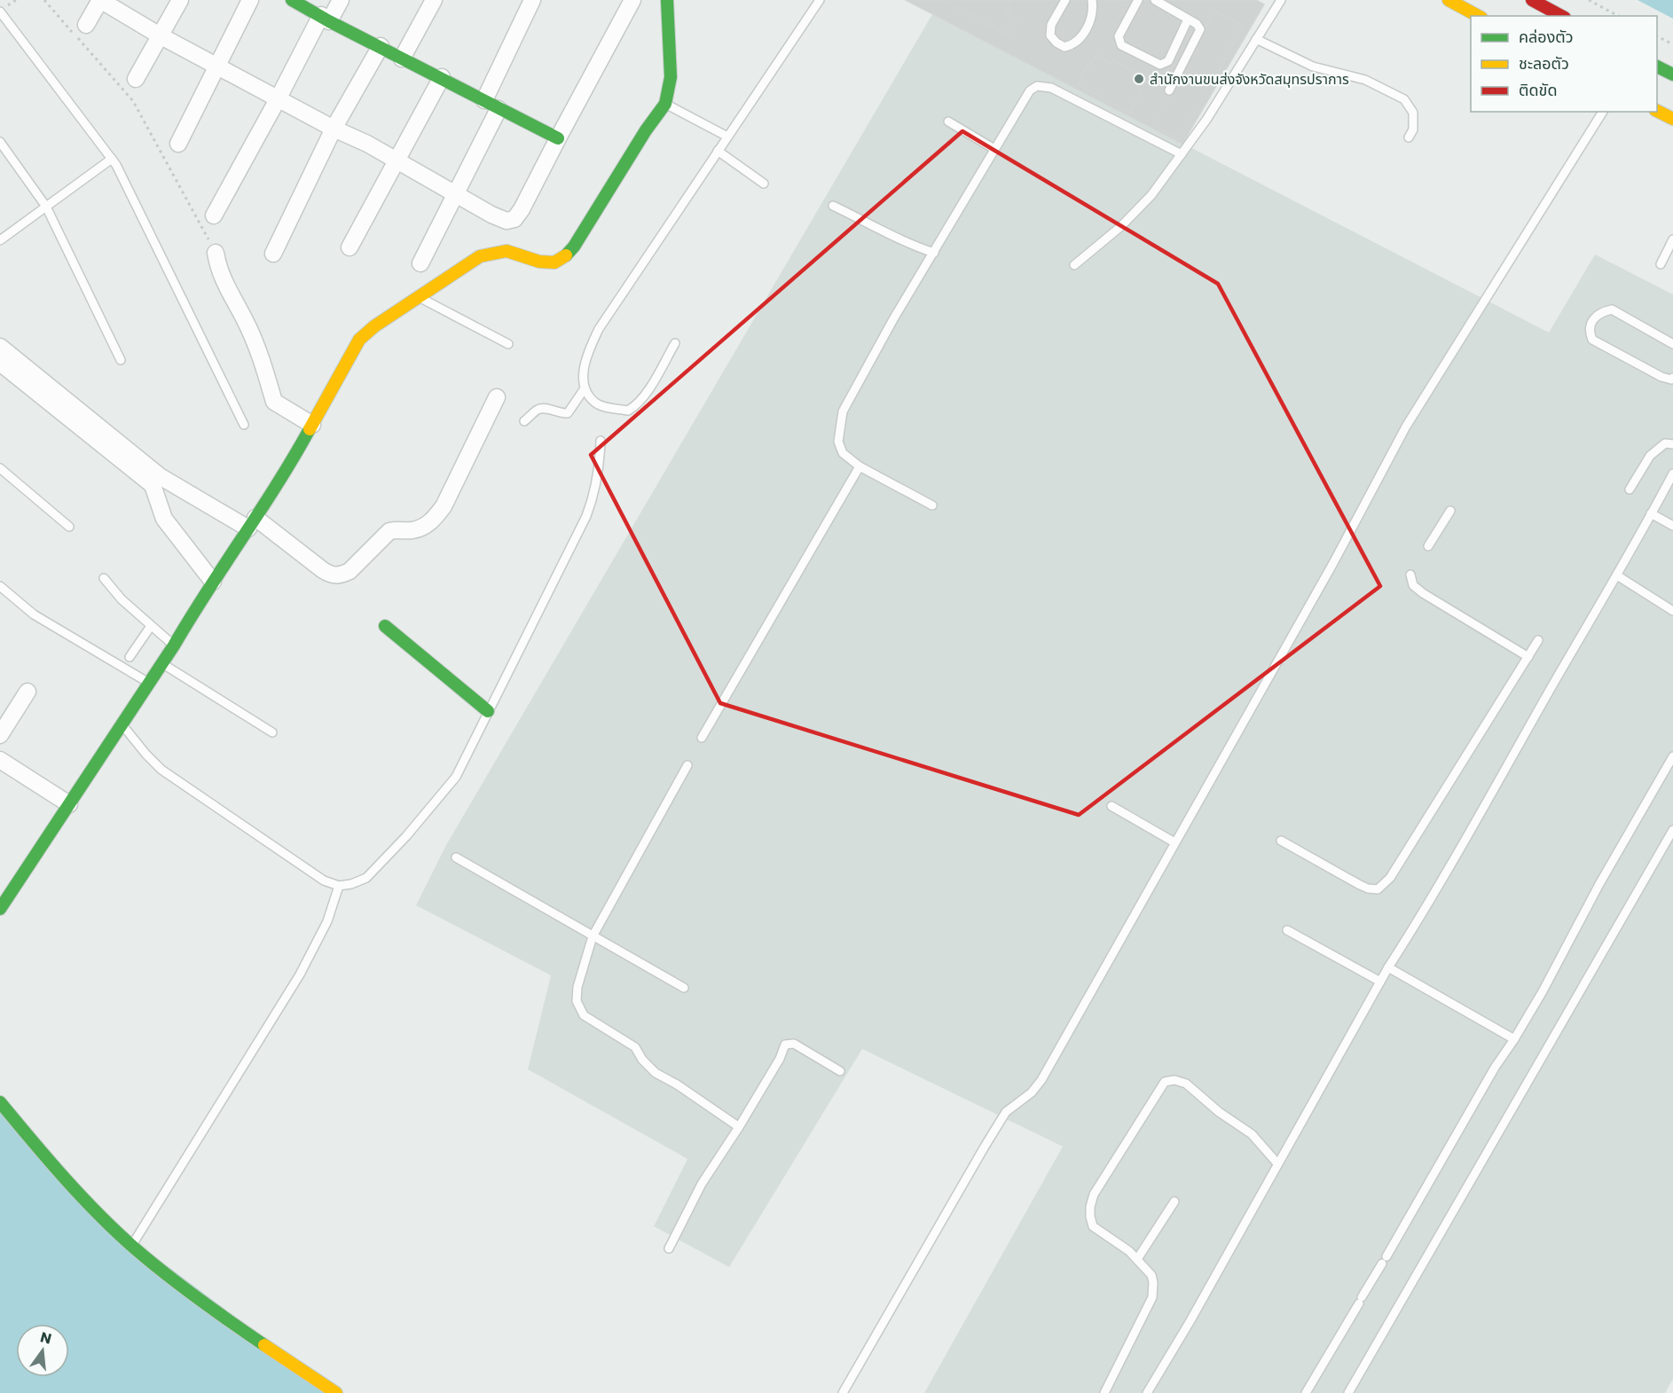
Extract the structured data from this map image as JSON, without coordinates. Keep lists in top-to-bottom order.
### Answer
{
  "places": ["สำนักงานขนส่งจังหวัดสมุทรปราการ"],
  "legend": ["คล่องตัว", "ชะลอตัว", "ติดขัด"],
  "north": "top"
}
